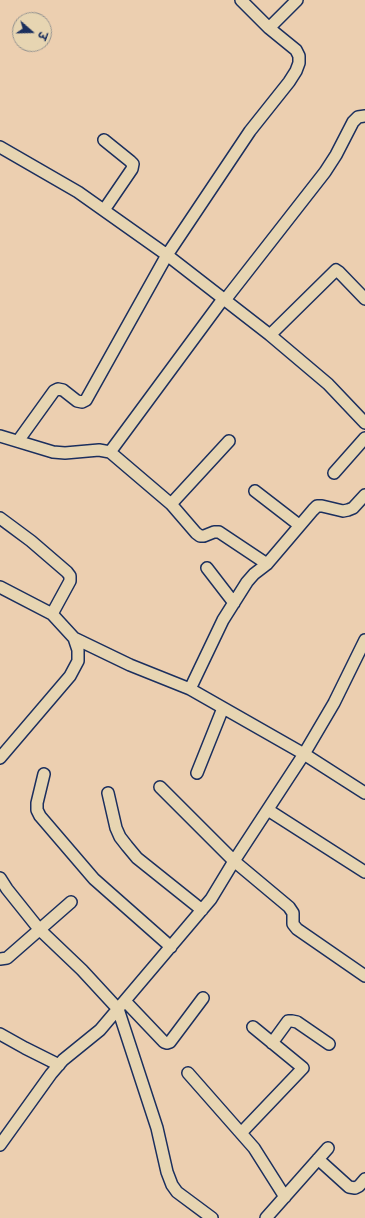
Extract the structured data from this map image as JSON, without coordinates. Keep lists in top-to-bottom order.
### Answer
{
  "north": "right"
}
